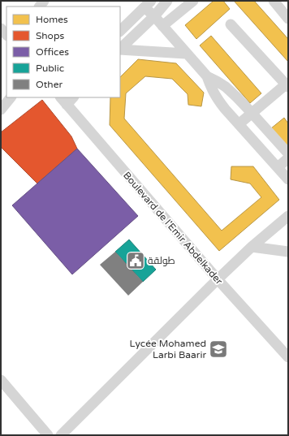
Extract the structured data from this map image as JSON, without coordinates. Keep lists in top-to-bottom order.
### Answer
{
  "streets": {
    "street": ["Boulevard de l'Emir Abdelkader"]
  },
  "places": {
    "public building": ["طولقة"],
    "school or university": ["Lycée Mohamed Larbi Baarir"]
  },
  "legend": [
    "Homes",
    "Shops",
    "Offices",
    "Public",
    "Other"
  ]
}
